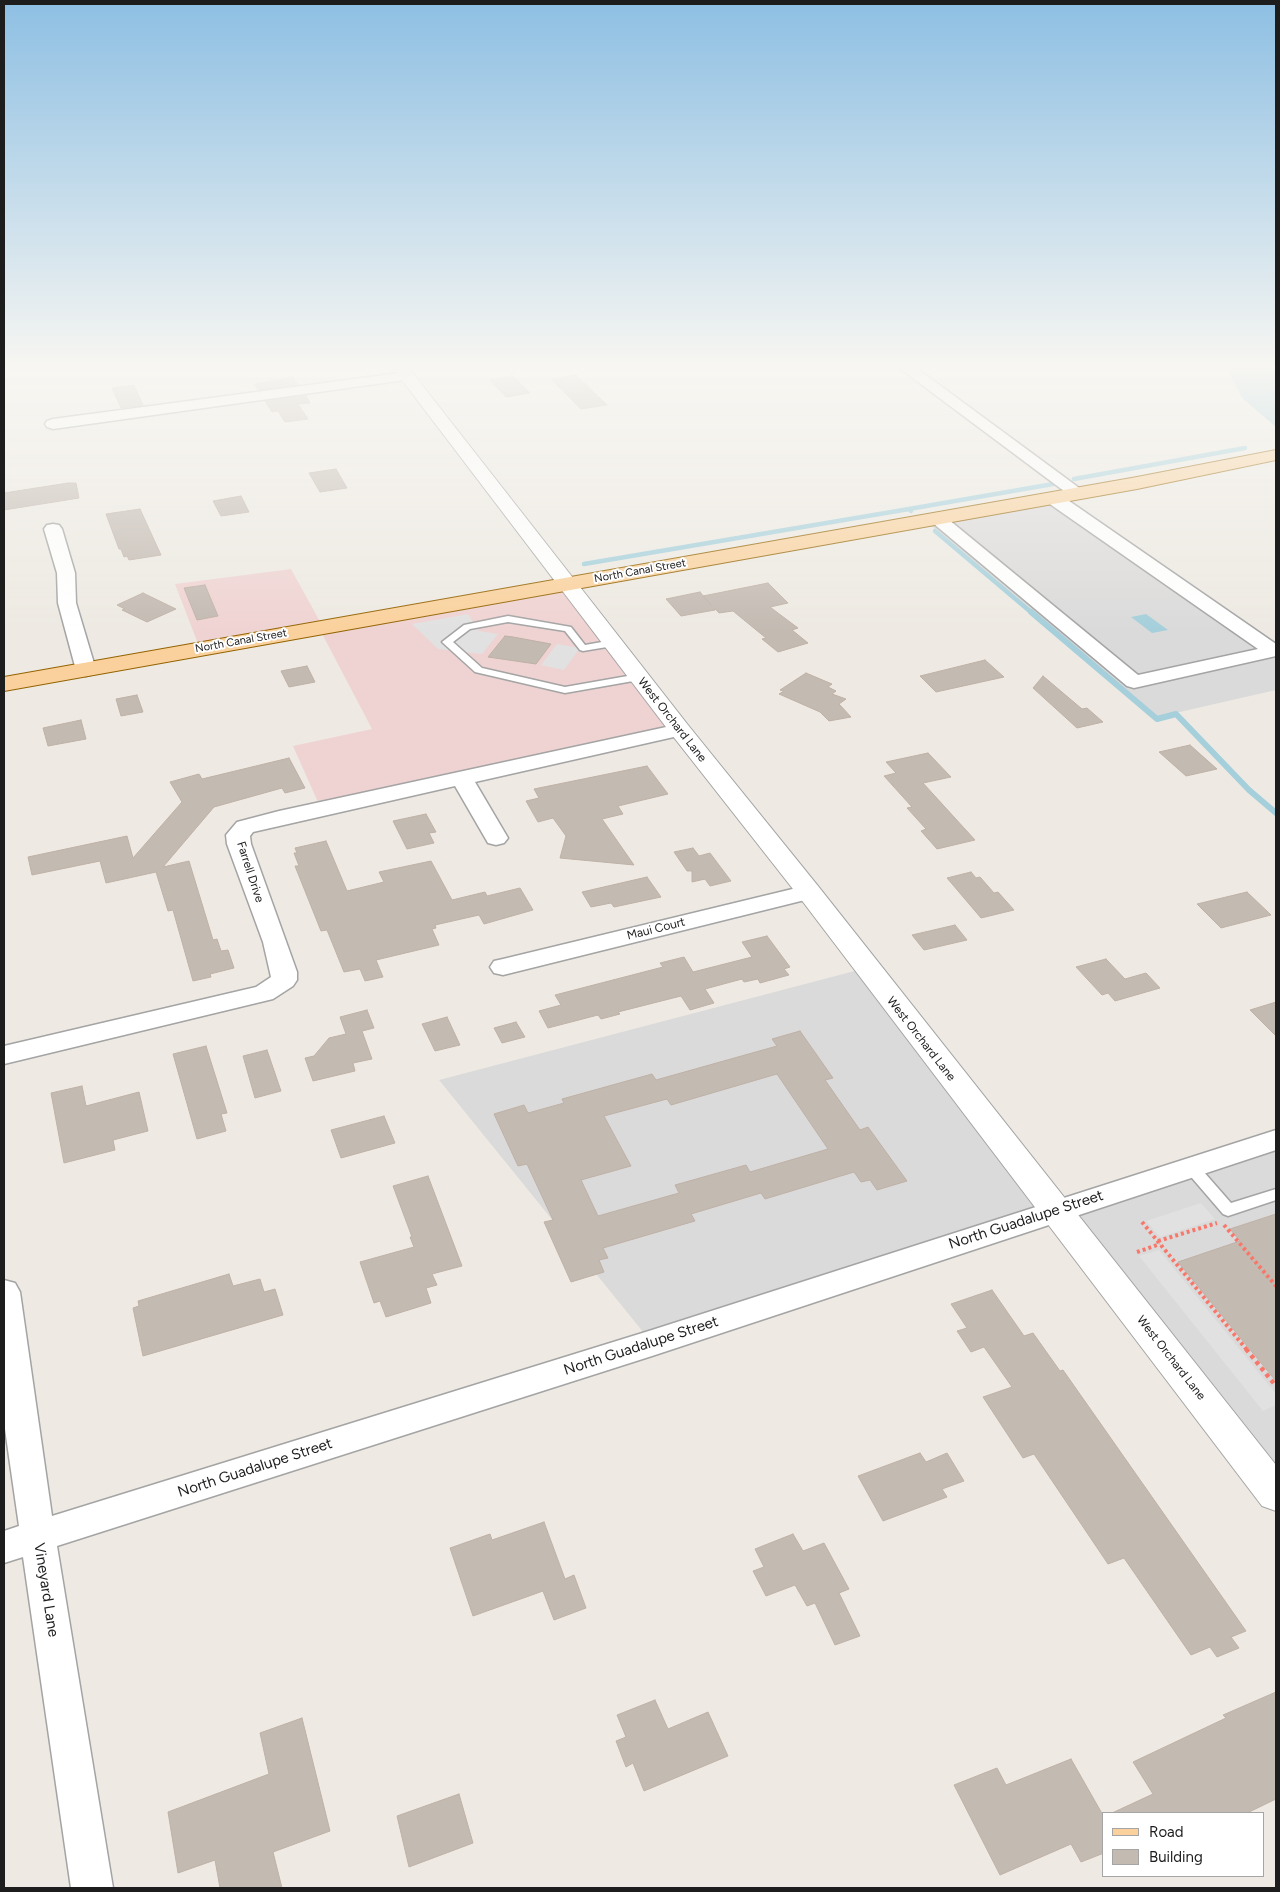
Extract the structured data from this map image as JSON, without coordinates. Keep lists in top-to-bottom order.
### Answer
{
  "streets": {
    "main road": ["North Canal Street"],
    "street": [
      "West Orchard Lane",
      "Farrell Drive",
      "Maui Court",
      "North Guadalupe Street",
      "Vineyard Lane"
    ]
  },
  "crossings": [
    ["North Canal Street", "West Orchard Lane"],
    ["West Orchard Lane", "Farrell Drive"],
    ["West Orchard Lane", "Maui Court"],
    ["West Orchard Lane", "North Guadalupe Street"],
    ["North Guadalupe Street", "Vineyard Lane"]
  ],
  "legend": ["Road", "Building"]
}
